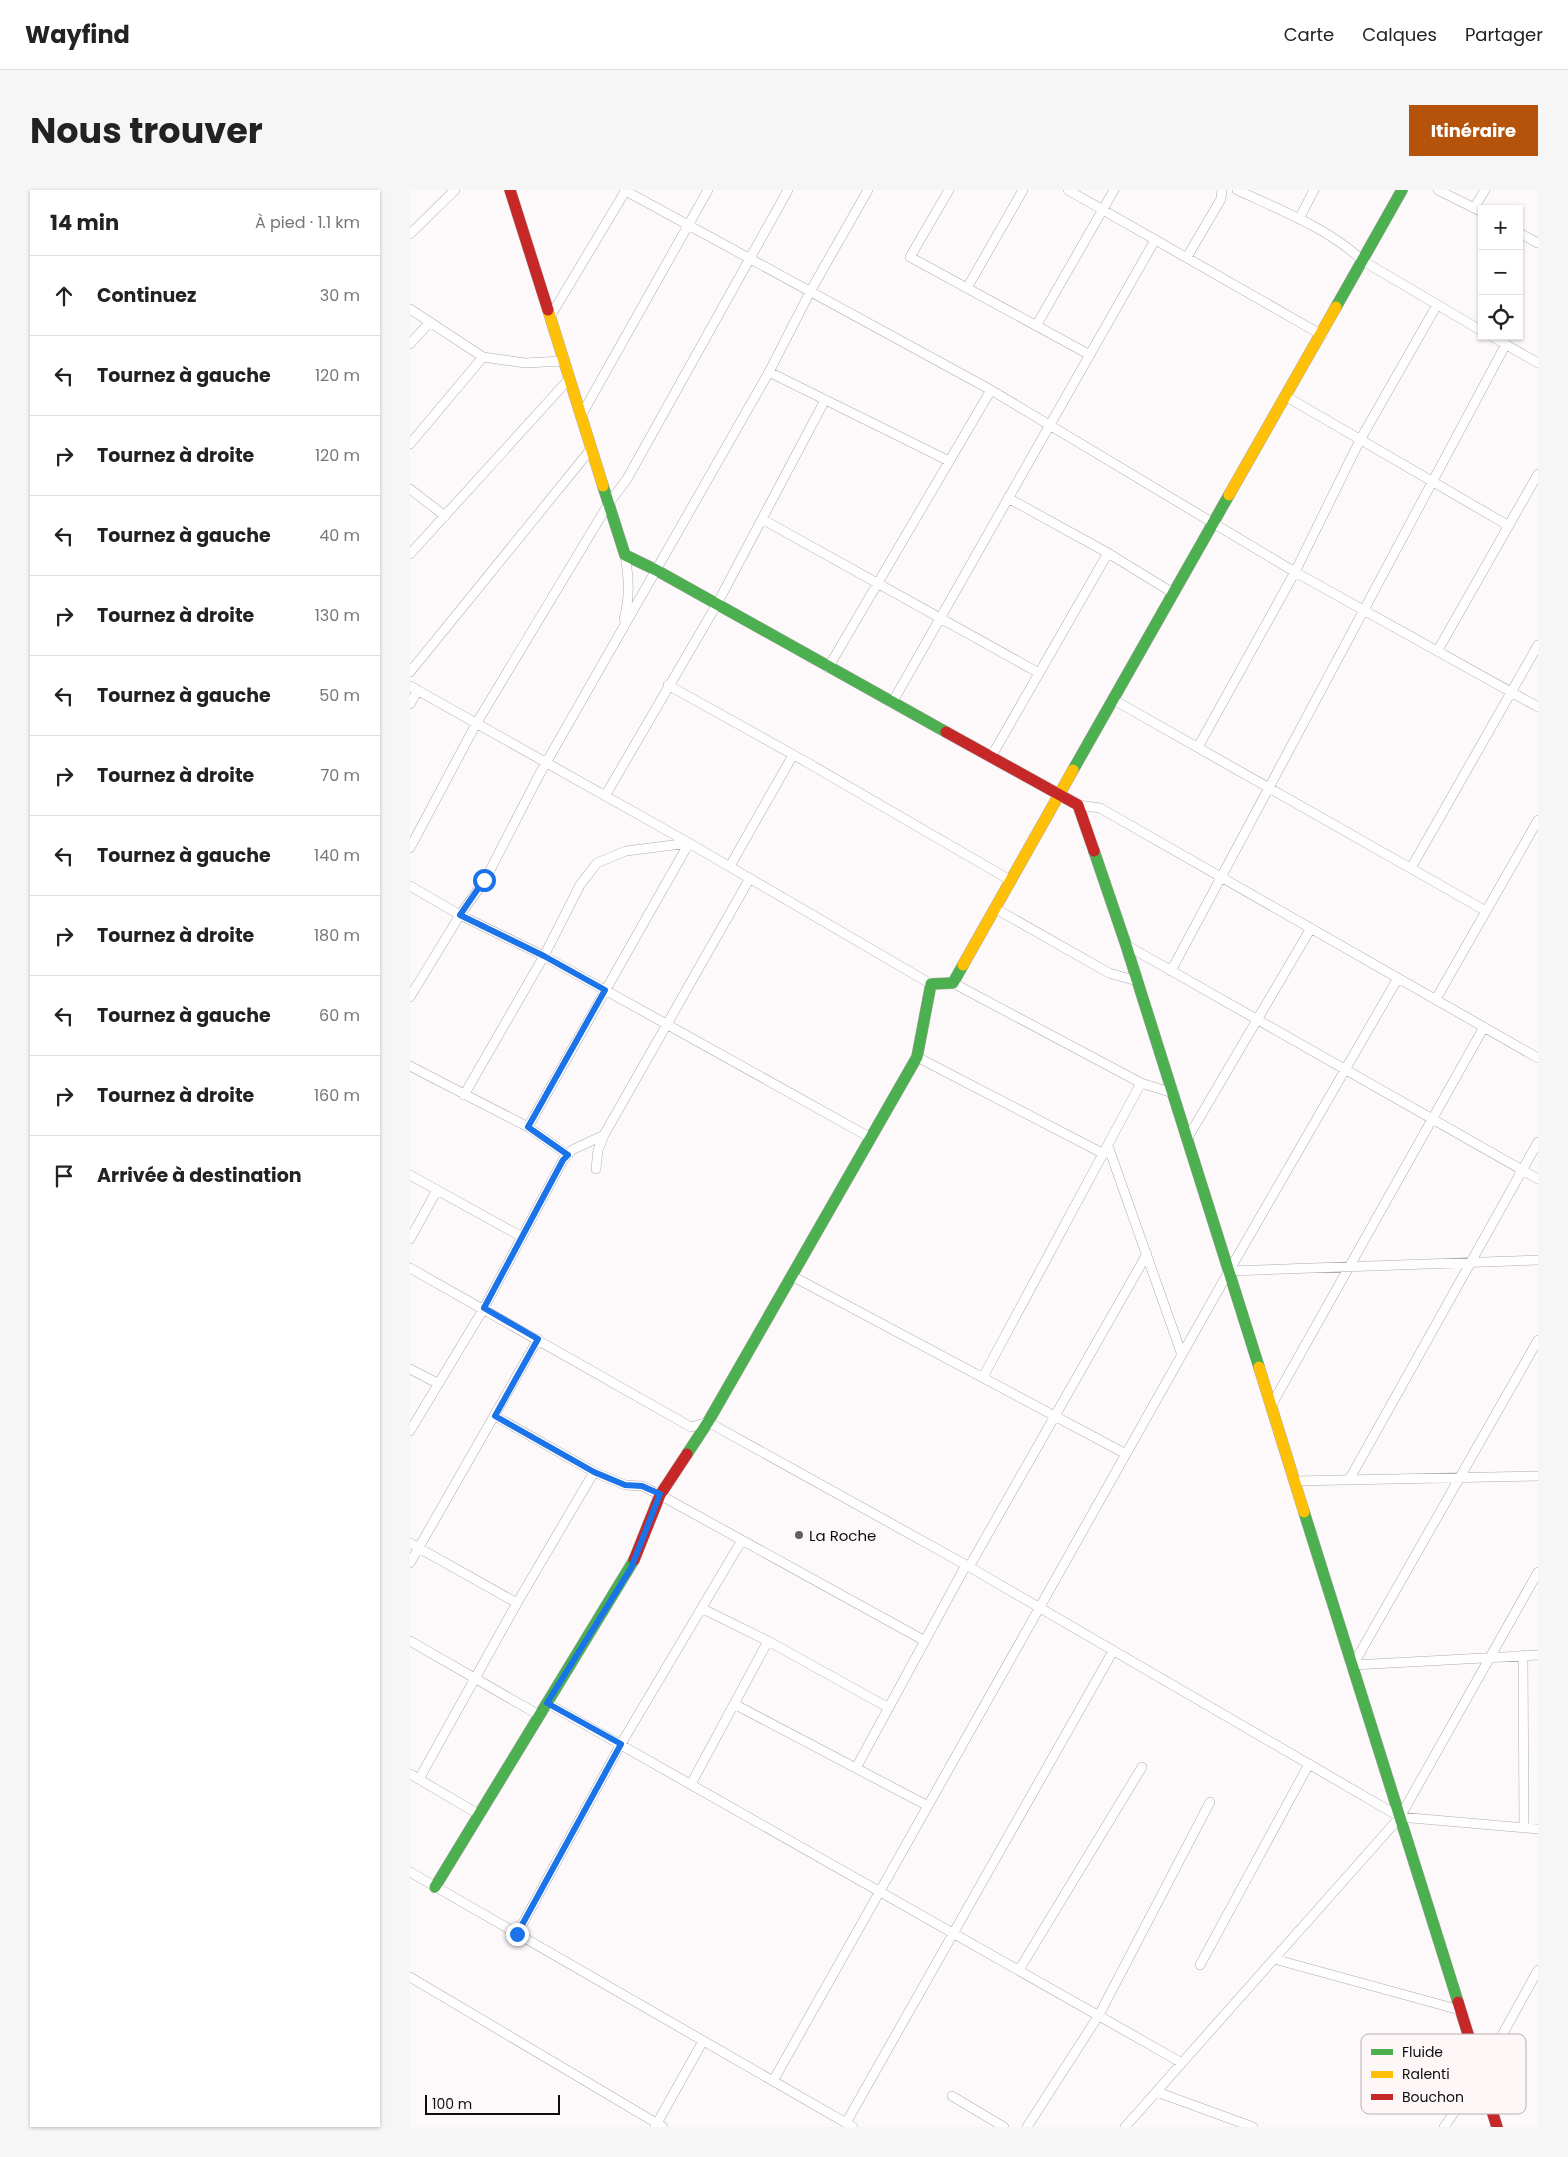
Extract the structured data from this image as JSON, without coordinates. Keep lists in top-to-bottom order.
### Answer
{
  "places": ["La Roche"],
  "legend": ["Fluide", "Ralenti", "Bouchon"],
  "scale_bar": "100 m",
  "page": {
    "header": "Wayfind",
    "nav": ["Carte", "Calques", "Partager"],
    "title": "Nous trouver",
    "buttons": "Itinéraire",
    "heading": ["14 min", "À pied · 1.1 km"],
    "map_buttons": ["+", "−"],
    "list": [
      ["Continuez", "30 m"],
      ["Tournez à gauche", "120 m"],
      ["Tournez à droite", "120 m"],
      ["Tournez à gauche", "40 m"],
      ["Tournez à droite", "130 m"],
      ["Tournez à gauche", "50 m"],
      ["Tournez à droite", "70 m"],
      ["Tournez à gauche", "140 m"],
      ["Tournez à droite", "180 m"],
      ["Tournez à gauche", "60 m"],
      ["Tournez à droite", "160 m"],
      "Arrivée à destination"
    ],
    "scale": "100 m"
  }
}
